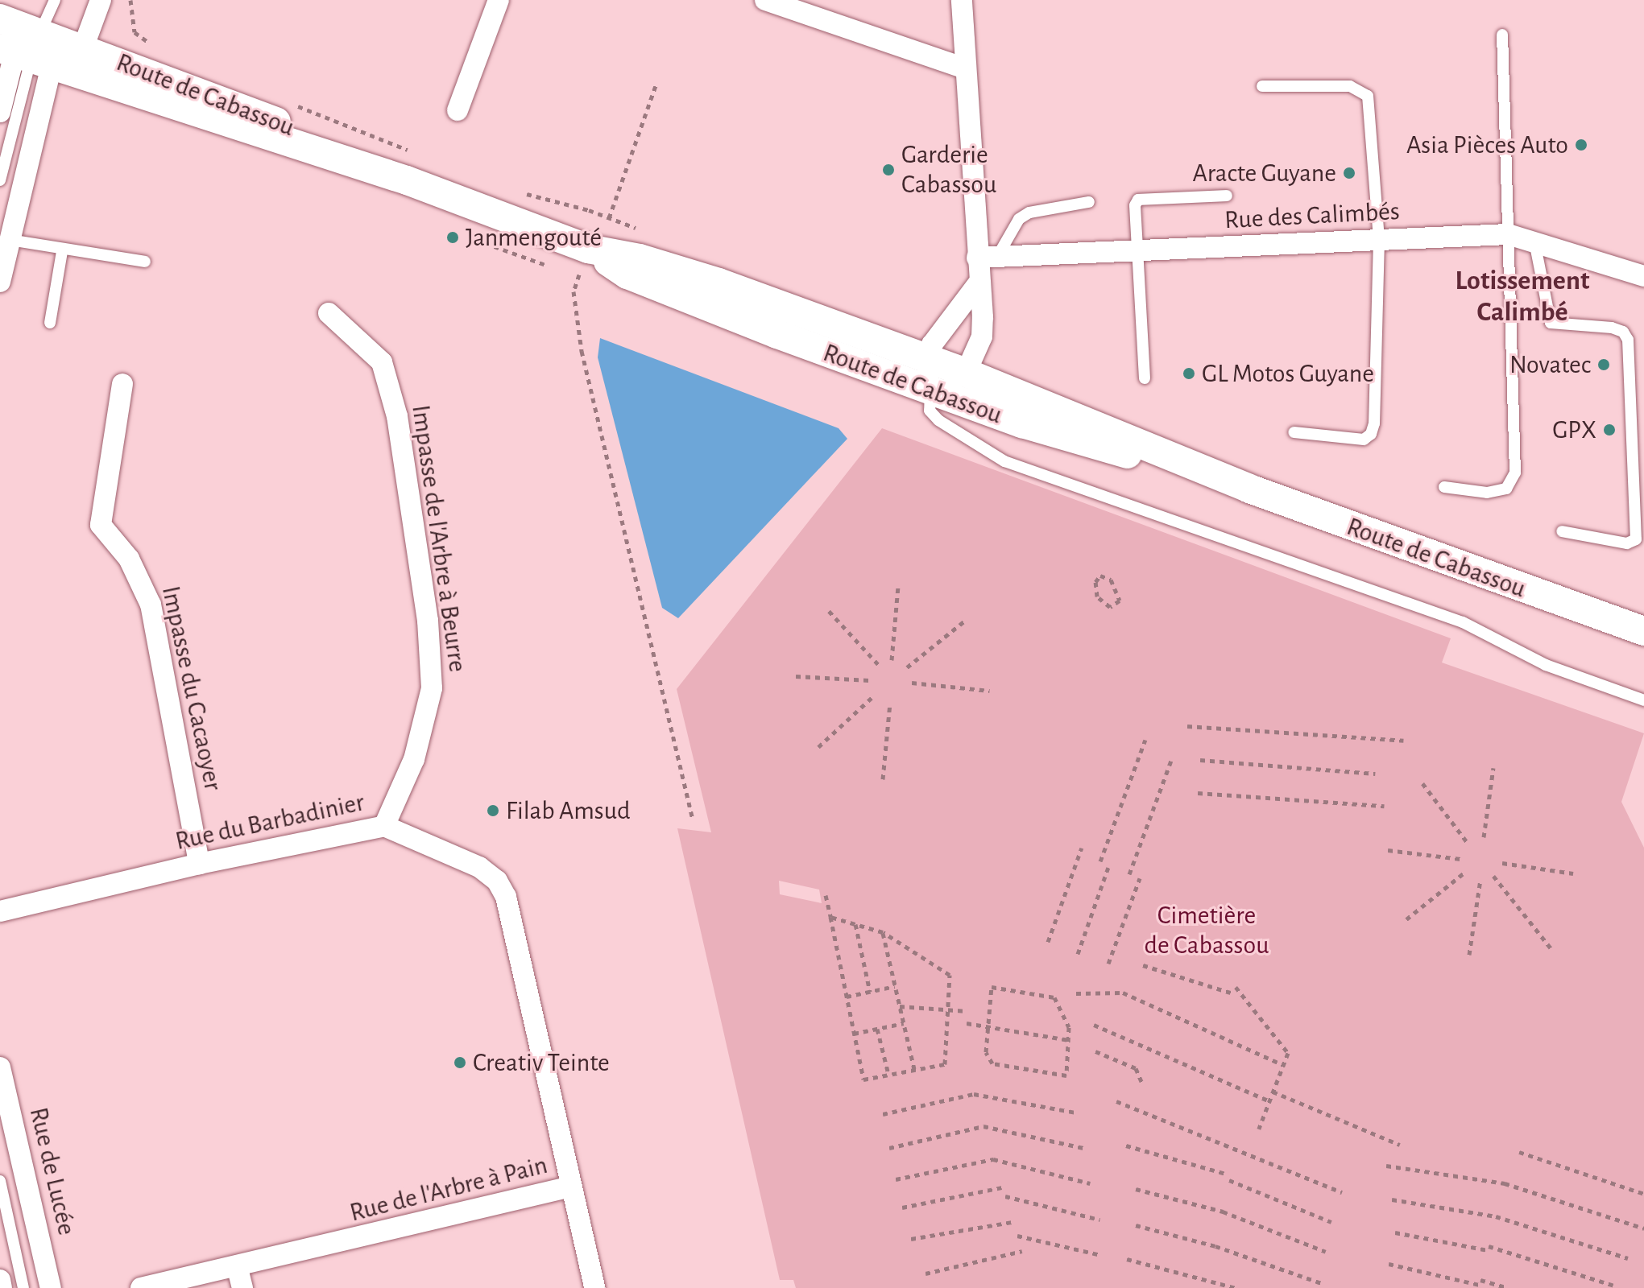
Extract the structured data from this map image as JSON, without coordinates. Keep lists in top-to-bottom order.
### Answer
{
  "streets": {
    "main road": ["Route de Cabassou"],
    "street": [
      "Rue des Calimbés",
      "Impasse de l'Arbre à Beurre",
      "Impasse du Cacaoyer",
      "Rue du Barbadinier",
      "Rue de Lucée",
      "Rue de l'Arbre à Pain"
    ]
  },
  "crossings": [
    ["Impasse de l'Arbre à Beurre", "Rue du Barbadinier"],
    ["Impasse du Cacaoyer", "Rue du Barbadinier"],
    ["Rue du Barbadinier", "Rue de l'Arbre à Pain"]
  ],
  "districts": ["Lotissement Calimbé"],
  "parks": ["Cimetière de Cabassou"],
  "places": [
    "Asia Pièces Auto",
    "Garderie Cabassou",
    "Aracte Guyane",
    "Janmengouté",
    "Novatec",
    "GL Motos Guyane",
    "GPX",
    "Filab Amsud",
    "Creativ Teinte"
  ]
}
